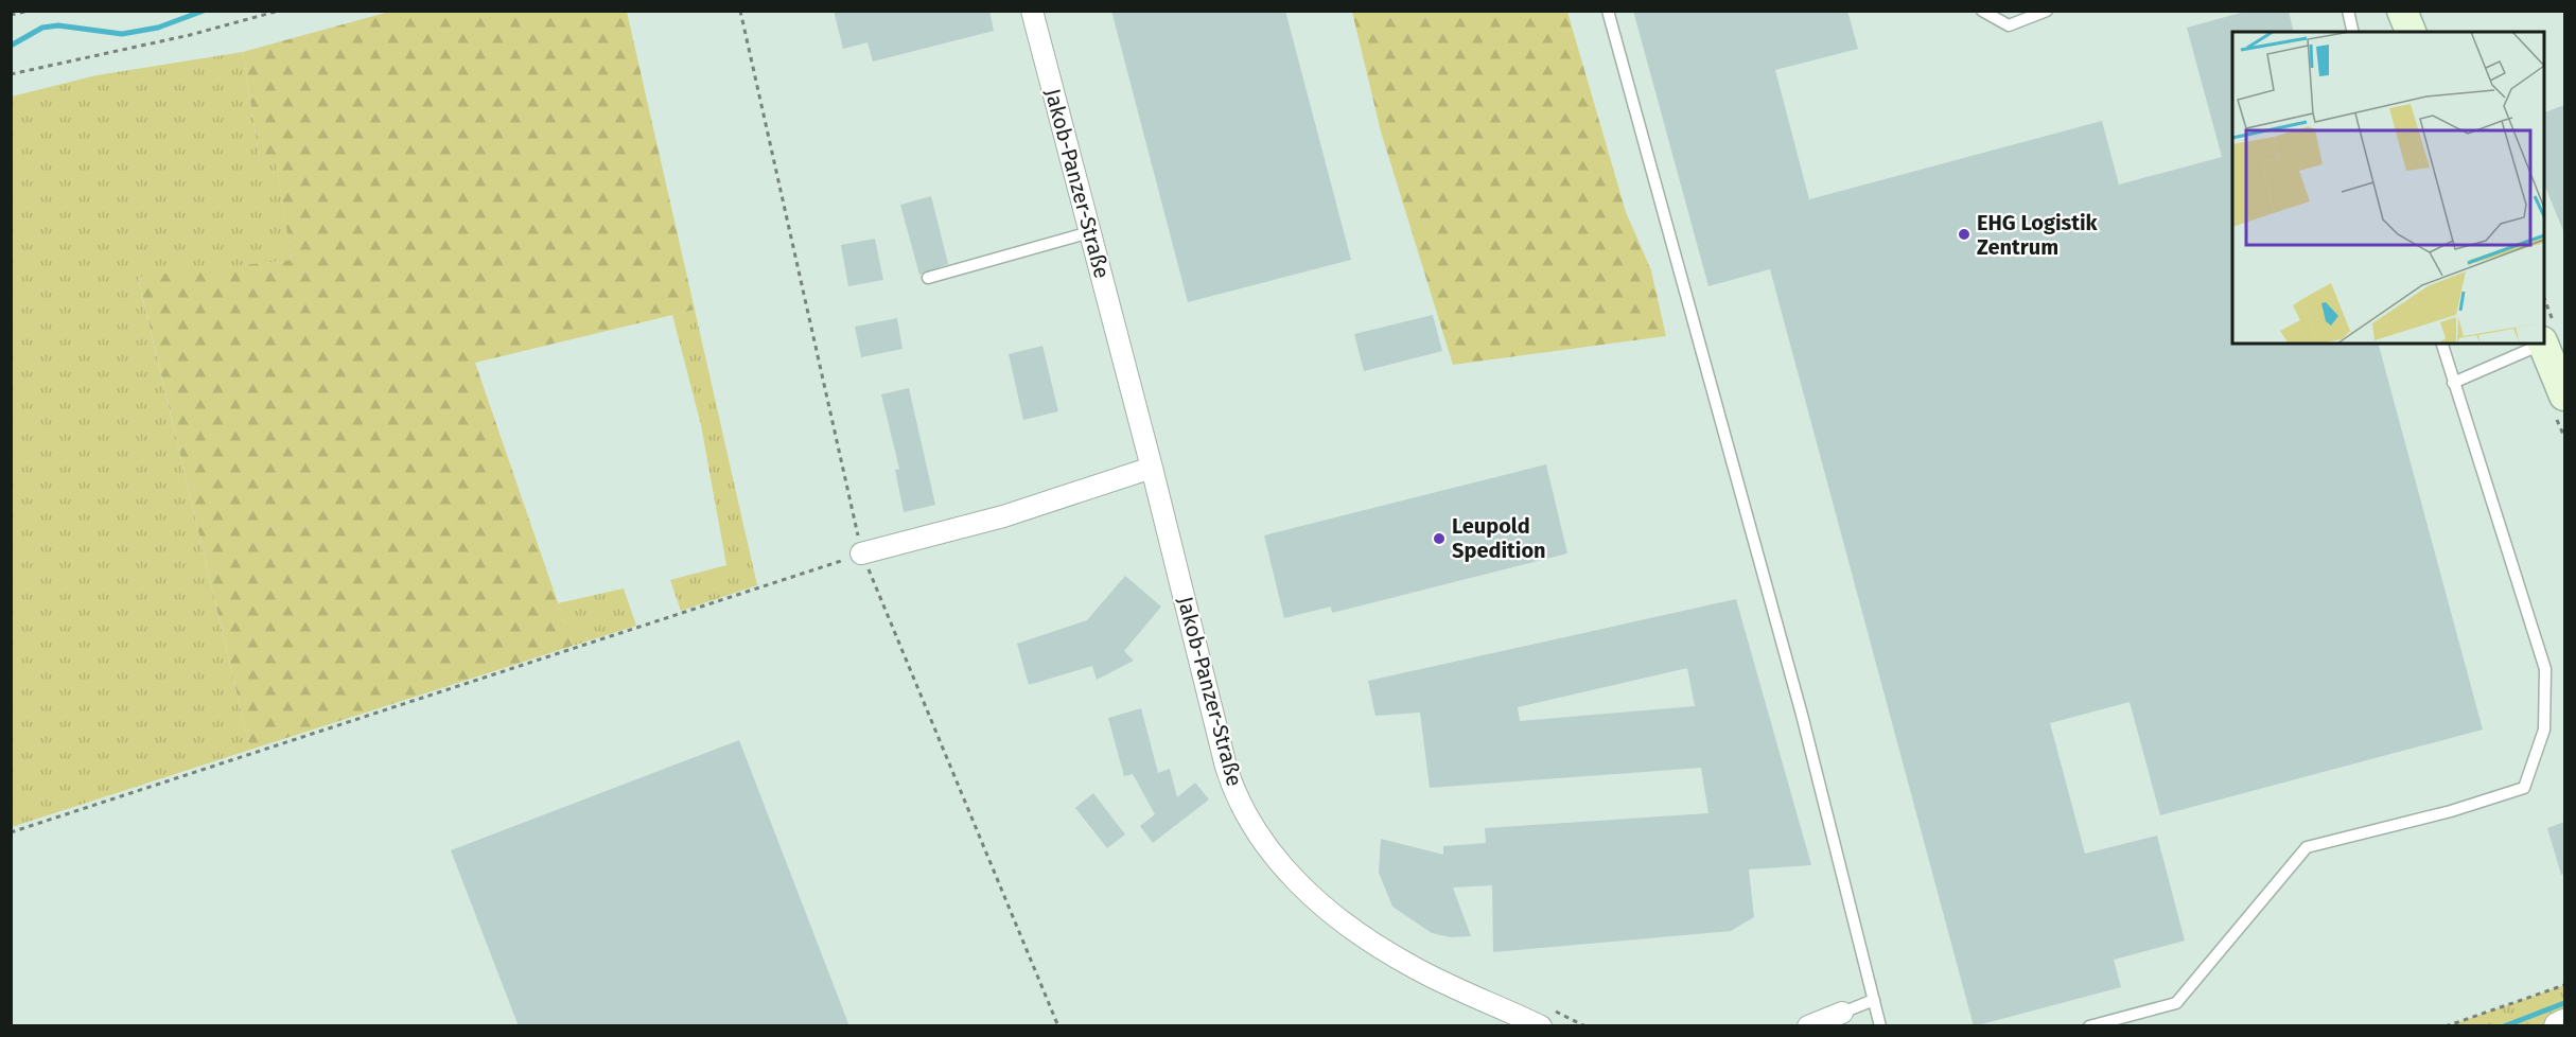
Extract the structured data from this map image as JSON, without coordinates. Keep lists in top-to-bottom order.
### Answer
{
  "streets": {
    "street": ["Jakob-Panzer-Straße"]
  },
  "places": ["EHG Logistik Zentrum", "Leupold Spedition"]
}
